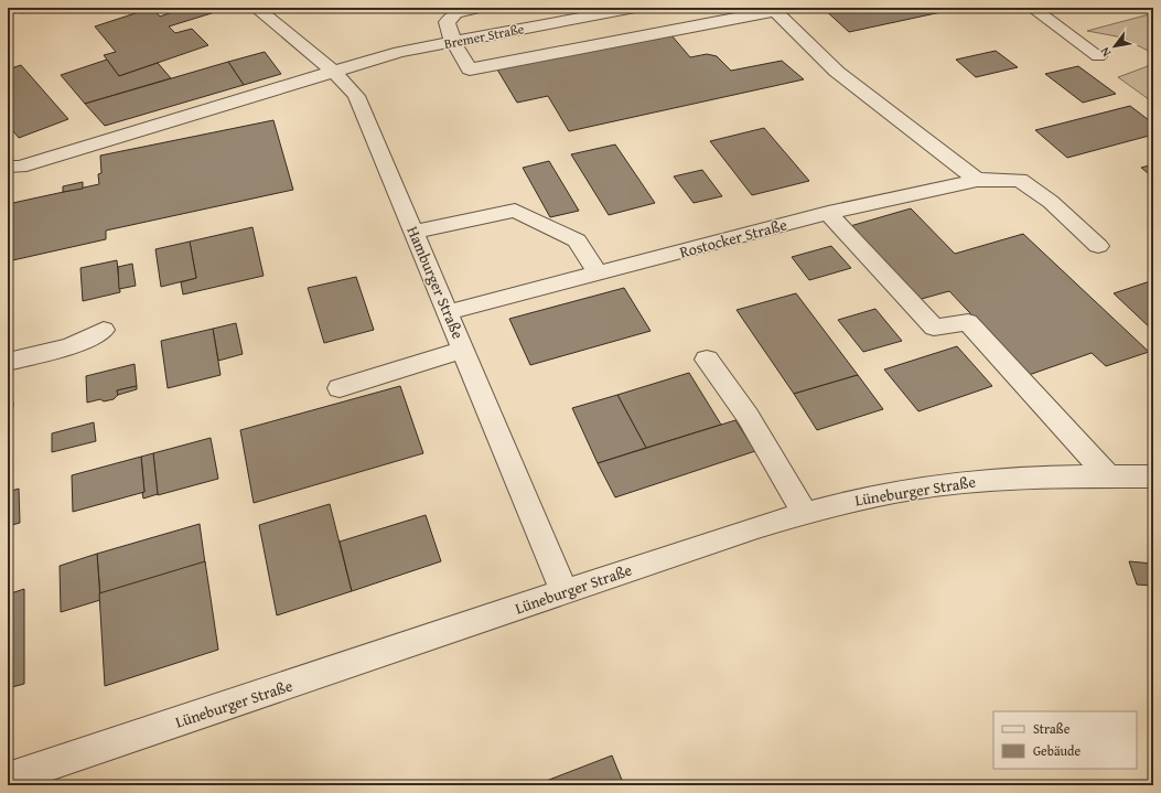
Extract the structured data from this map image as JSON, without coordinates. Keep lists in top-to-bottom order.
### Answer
{
  "streets": {
    "street": [
      "Bremer Straße",
      "Rostocker Straße",
      "Hamburger Straße",
      "Lüneburger Straße"
    ]
  },
  "crossings": [
    ["Bremer Straße", "Hamburger Straße"],
    ["Rostocker Straße", "Hamburger Straße"],
    ["Hamburger Straße", "Lüneburger Straße"]
  ],
  "legend": ["Straße", "Gebäude"],
  "north": "bottom left"
}
